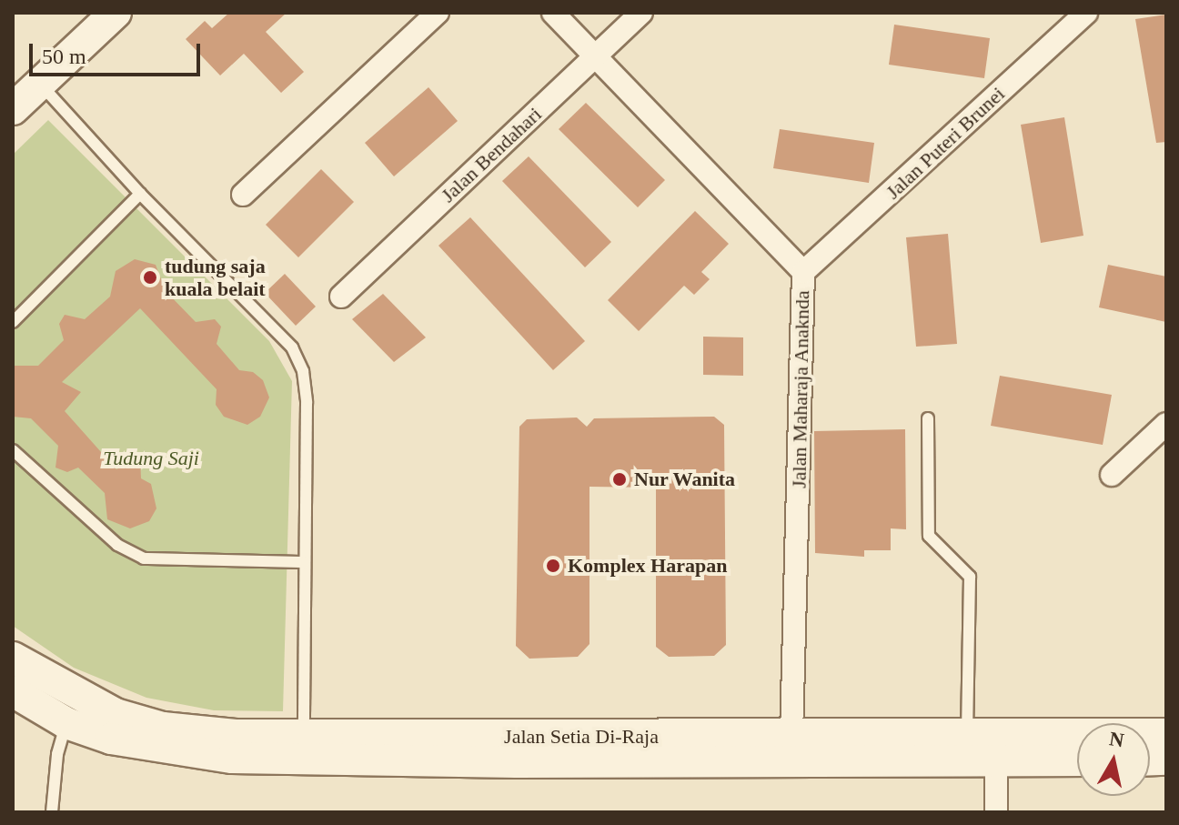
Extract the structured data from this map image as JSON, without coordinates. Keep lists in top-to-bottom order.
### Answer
{
  "streets": {
    "main road": ["Jalan Setia Di-Raja"],
    "street": ["Jalan Puteri Brunei", "Jalan Bendahari", "Jalan Maharaja Anaknda"]
  },
  "crossings": [
    ["Jalan Puteri Brunei", "Jalan Maharaja Anaknda"],
    ["Jalan Bendahari", "Jalan Maharaja Anaknda"],
    ["Jalan Maharaja Anaknda", "Jalan Setia Di-Raja"]
  ],
  "parks": ["Tudung Saji"],
  "places": ["tudung saja kuala belait", "Nur Wanita", "Komplex Harapan"],
  "scale_bar": "50 m",
  "north": "top"
}
